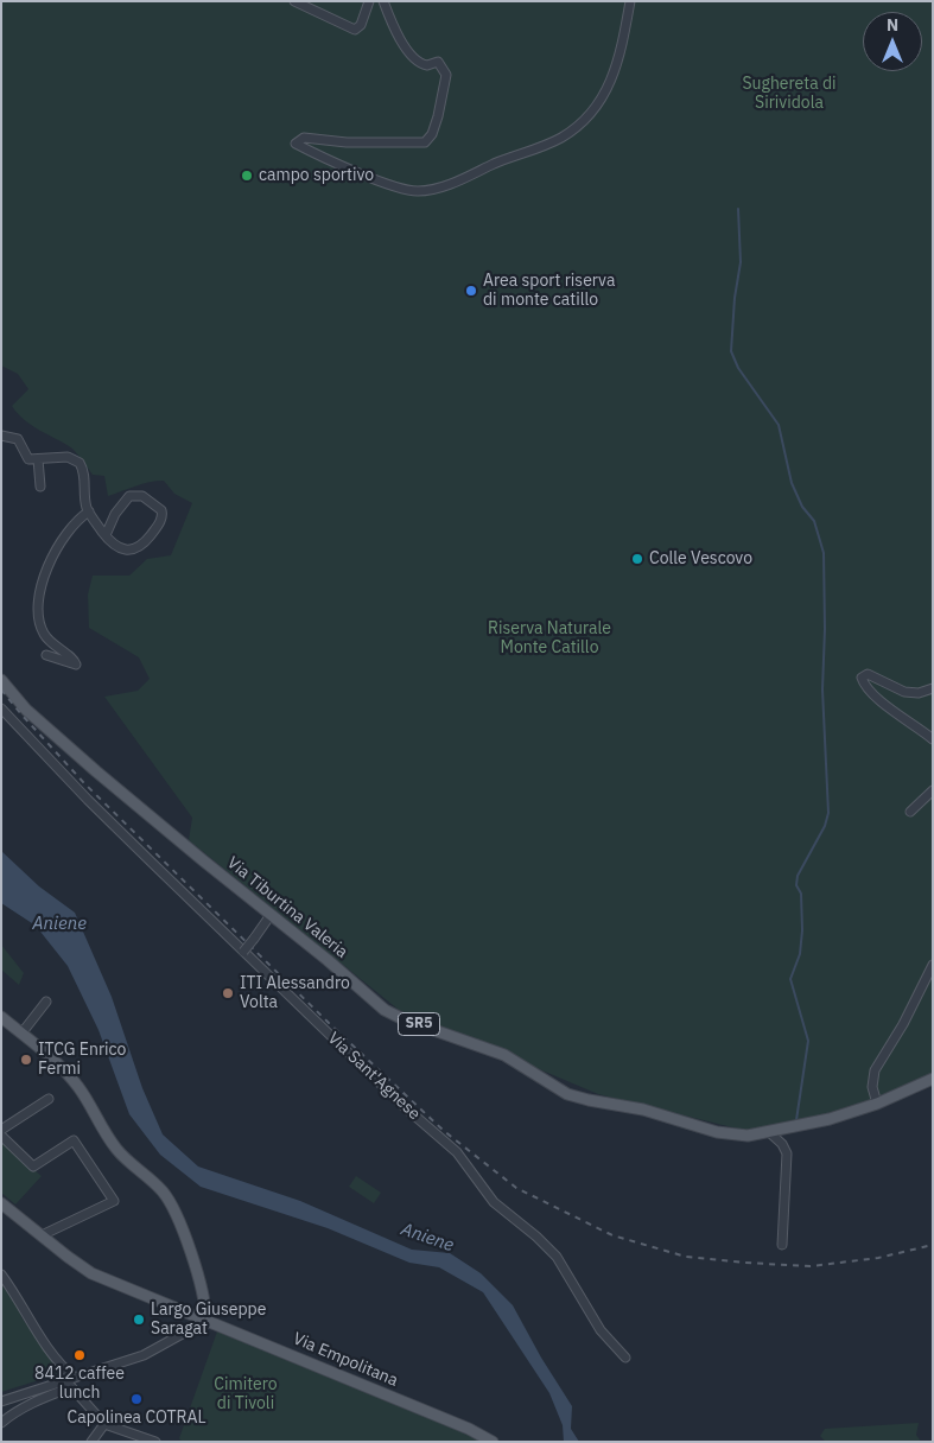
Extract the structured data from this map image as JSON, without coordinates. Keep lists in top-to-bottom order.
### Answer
{
  "streets": {
    "main road": ["Via Tiburtina Valeria", "SR5", "Via Empolitana"],
    "street": ["Via Sant'Agnese"]
  },
  "water": ["Aniene"],
  "parks": ["Sughereta di Sirividola", "Riserva Naturale Monte Catillo", "Cimitero di Tivoli"],
  "places": [
    "campo sportivo",
    "Area sport riserva di monte catillo",
    "Colle Vescovo",
    "ITI Alessandro Volta",
    "ITCG Enrico Fermi",
    "Largo Giuseppe Saragat",
    "8412 caffee lunch",
    "Capolinea COTRAL"
  ],
  "north": "top"
}
